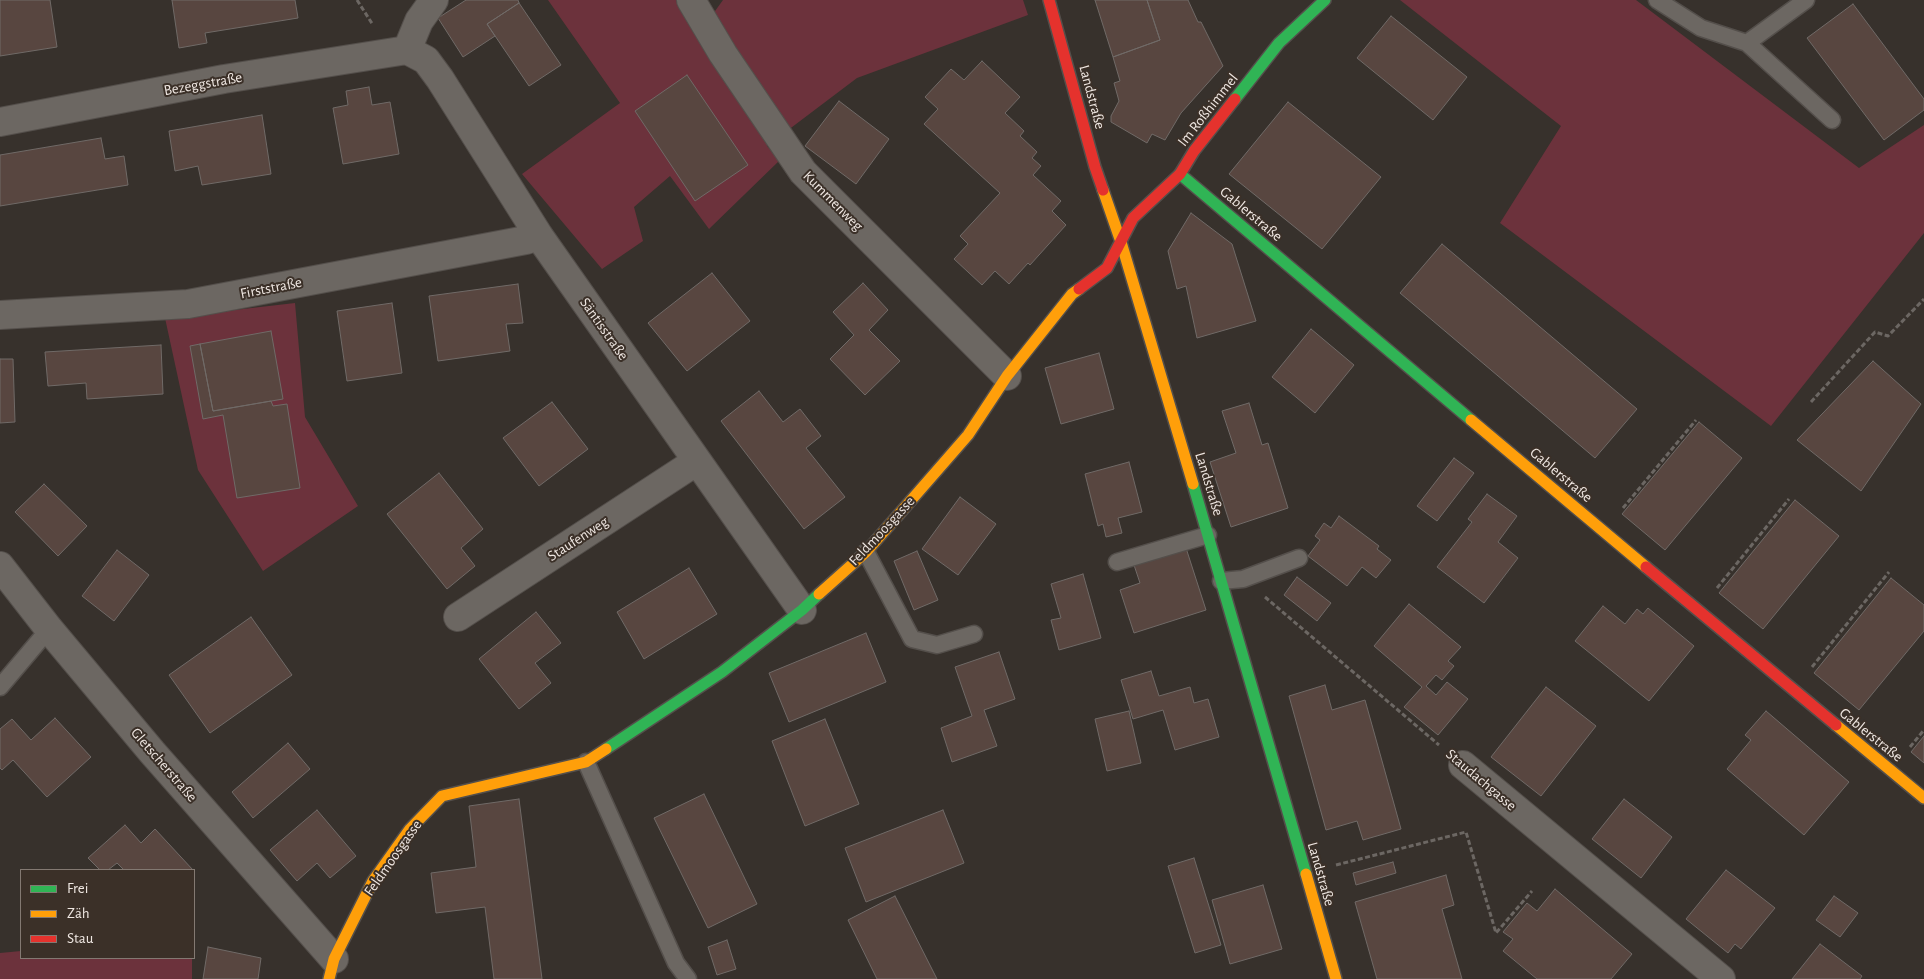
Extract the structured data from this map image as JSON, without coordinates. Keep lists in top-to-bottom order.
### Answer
{
  "streets": {
    "street": [
      "Bezeggstraße",
      "Landstraße",
      "Im Roßhimmel",
      "Kummenweg",
      "Gablerstraße",
      "Firststraße",
      "Säntisstraße",
      "Feldmoosgasse",
      "Staufenweg",
      "Gletscherstraße",
      "Staudachgasse"
    ]
  },
  "crossings": [
    ["Bezeggstraße", "Säntisstraße"],
    ["Landstraße", "Im Roßhimmel"],
    ["Landstraße", "Feldmoosgasse"],
    ["Im Roßhimmel", "Gablerstraße"],
    ["Im Roßhimmel", "Feldmoosgasse"],
    ["Kummenweg", "Feldmoosgasse"],
    ["Firststraße", "Säntisstraße"],
    ["Säntisstraße", "Feldmoosgasse"],
    ["Säntisstraße", "Staufenweg"],
    ["Feldmoosgasse", "Gletscherstraße"]
  ],
  "legend": ["Frei", "Zäh", "Stau"]
}
